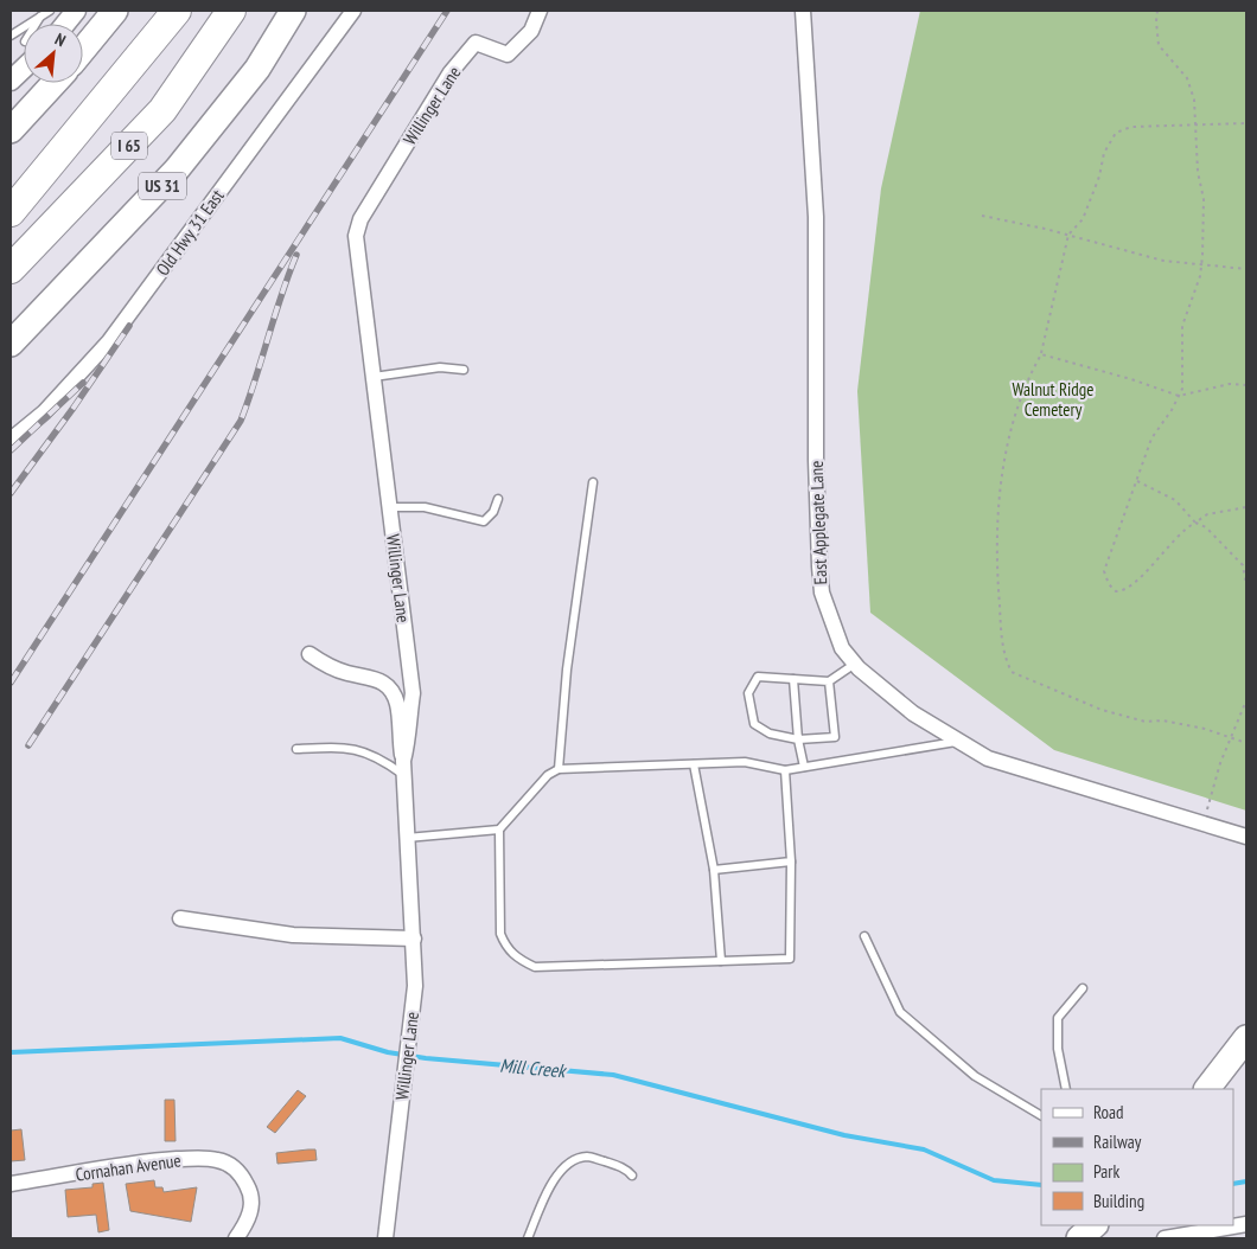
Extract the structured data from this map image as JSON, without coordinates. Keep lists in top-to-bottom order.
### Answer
{
  "streets": {
    "highway": ["I 65"],
    "main road": ["US 31"],
    "street": [
      "Willinger Lane",
      "Old Hwy 31 East",
      "East Applegate Lane",
      "Cornahan Avenue"
    ]
  },
  "water": ["Mill Creek"],
  "parks": ["Walnut Ridge Cemetery"],
  "legend": [
    "Road",
    "Railway",
    "Park",
    "Building"
  ],
  "north": "top right"
}
